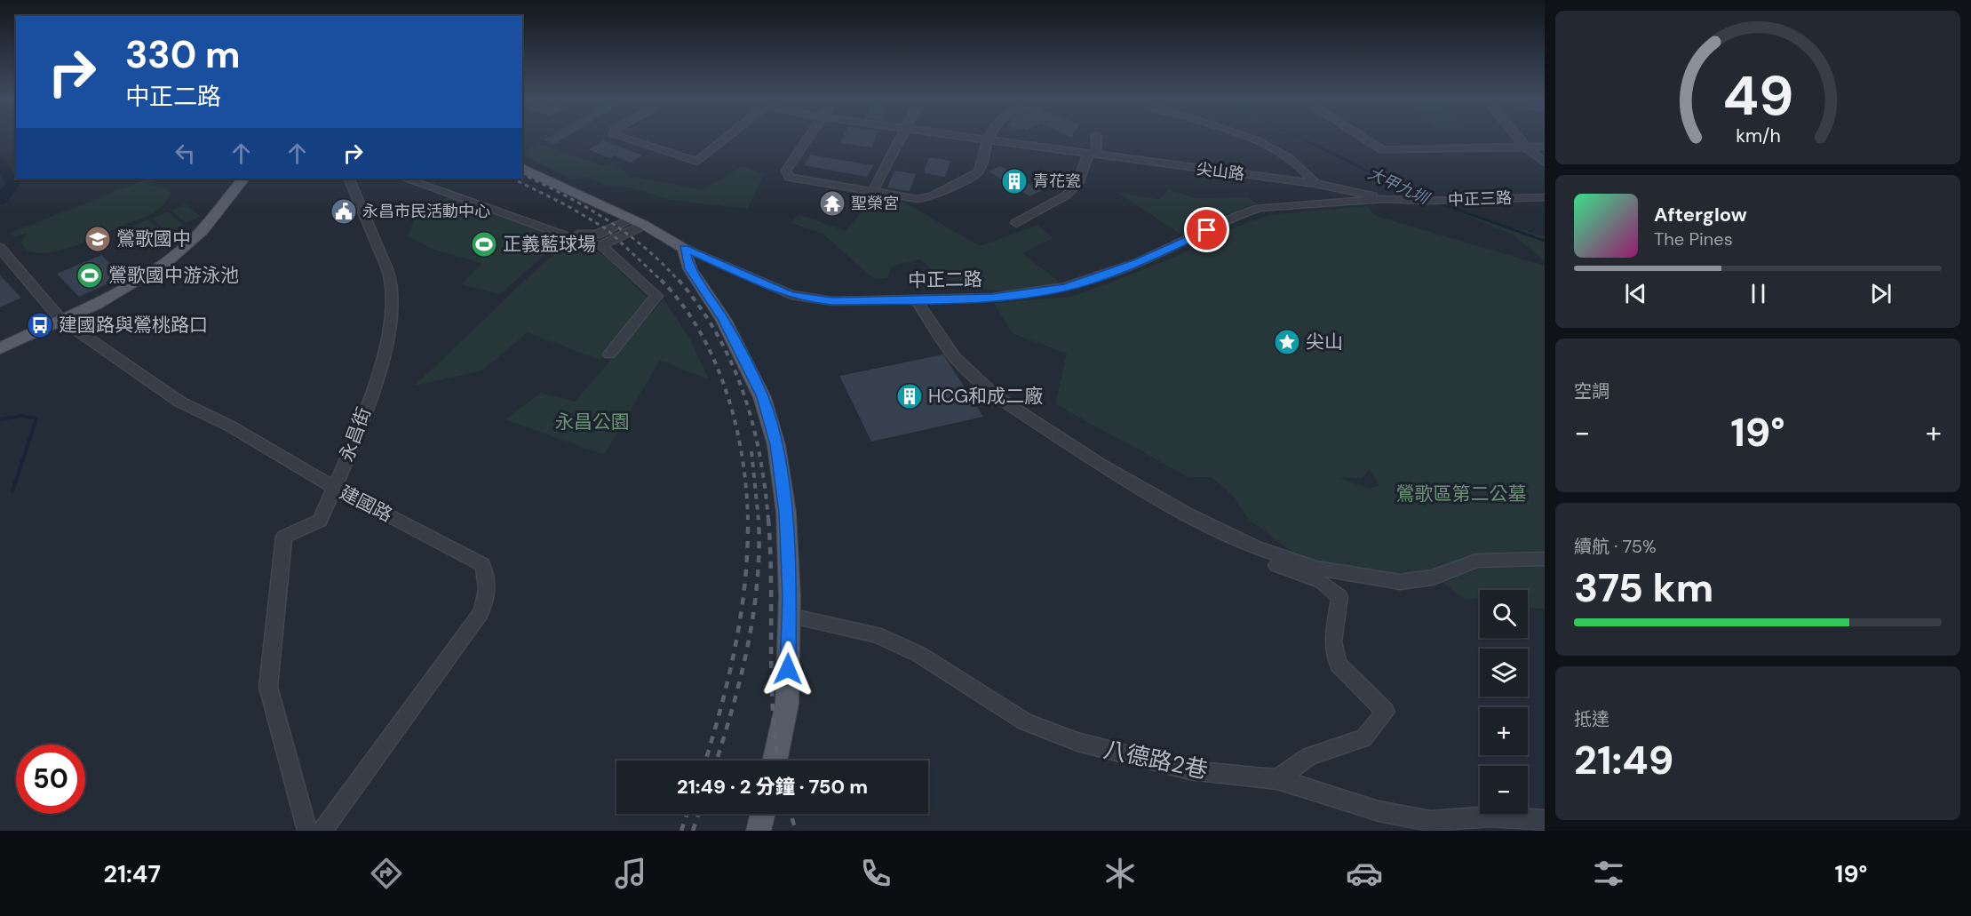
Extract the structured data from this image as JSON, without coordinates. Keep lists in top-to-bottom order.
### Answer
{
  "streets": {
    "main road": ["中正二路"],
    "street": [
      "尖山路",
      "中正三路",
      "永昌街",
      "建國路",
      "八德路2巷"
    ]
  },
  "crossings": [
    ["尖山路", "中正三路"],
    ["尖山路", "中正二路"],
    ["中正三路", "中正二路"],
    ["永昌街", "建國路"]
  ],
  "water": ["大甲九圳"],
  "parks": ["永昌公園", "鶯歌區第二公墓"],
  "places": {
    "building": ["青花瓷", "HCG和成二廠"],
    "temple": ["聖榮宮"],
    "public building": ["永昌市民活動中心"],
    "school or university": ["鶯歌國中"],
    "sports": ["正義藍球場", "鶯歌國中游泳池"],
    "bus stop": ["建國路與鶯桃路口"],
    "place": ["尖山"]
  },
  "page": {
    "turn": ["330 m", "中正二路"],
    "song": ["Afterglow", "The Pines"],
    "tile": [
      "空調",
      ["續航 · 75%", "375 km"],
      ["抵達", "21:49"]
    ],
    "heat": ["−", "19°", "+"],
    "map_buttons": ["+", "−"],
    "limit": "50",
    "trip": "21:49 · 2 分鐘 · 750 m",
    "tabs": ["21:47", "19°"],
    "gauge": ["49", "km/h"]
  }
}
